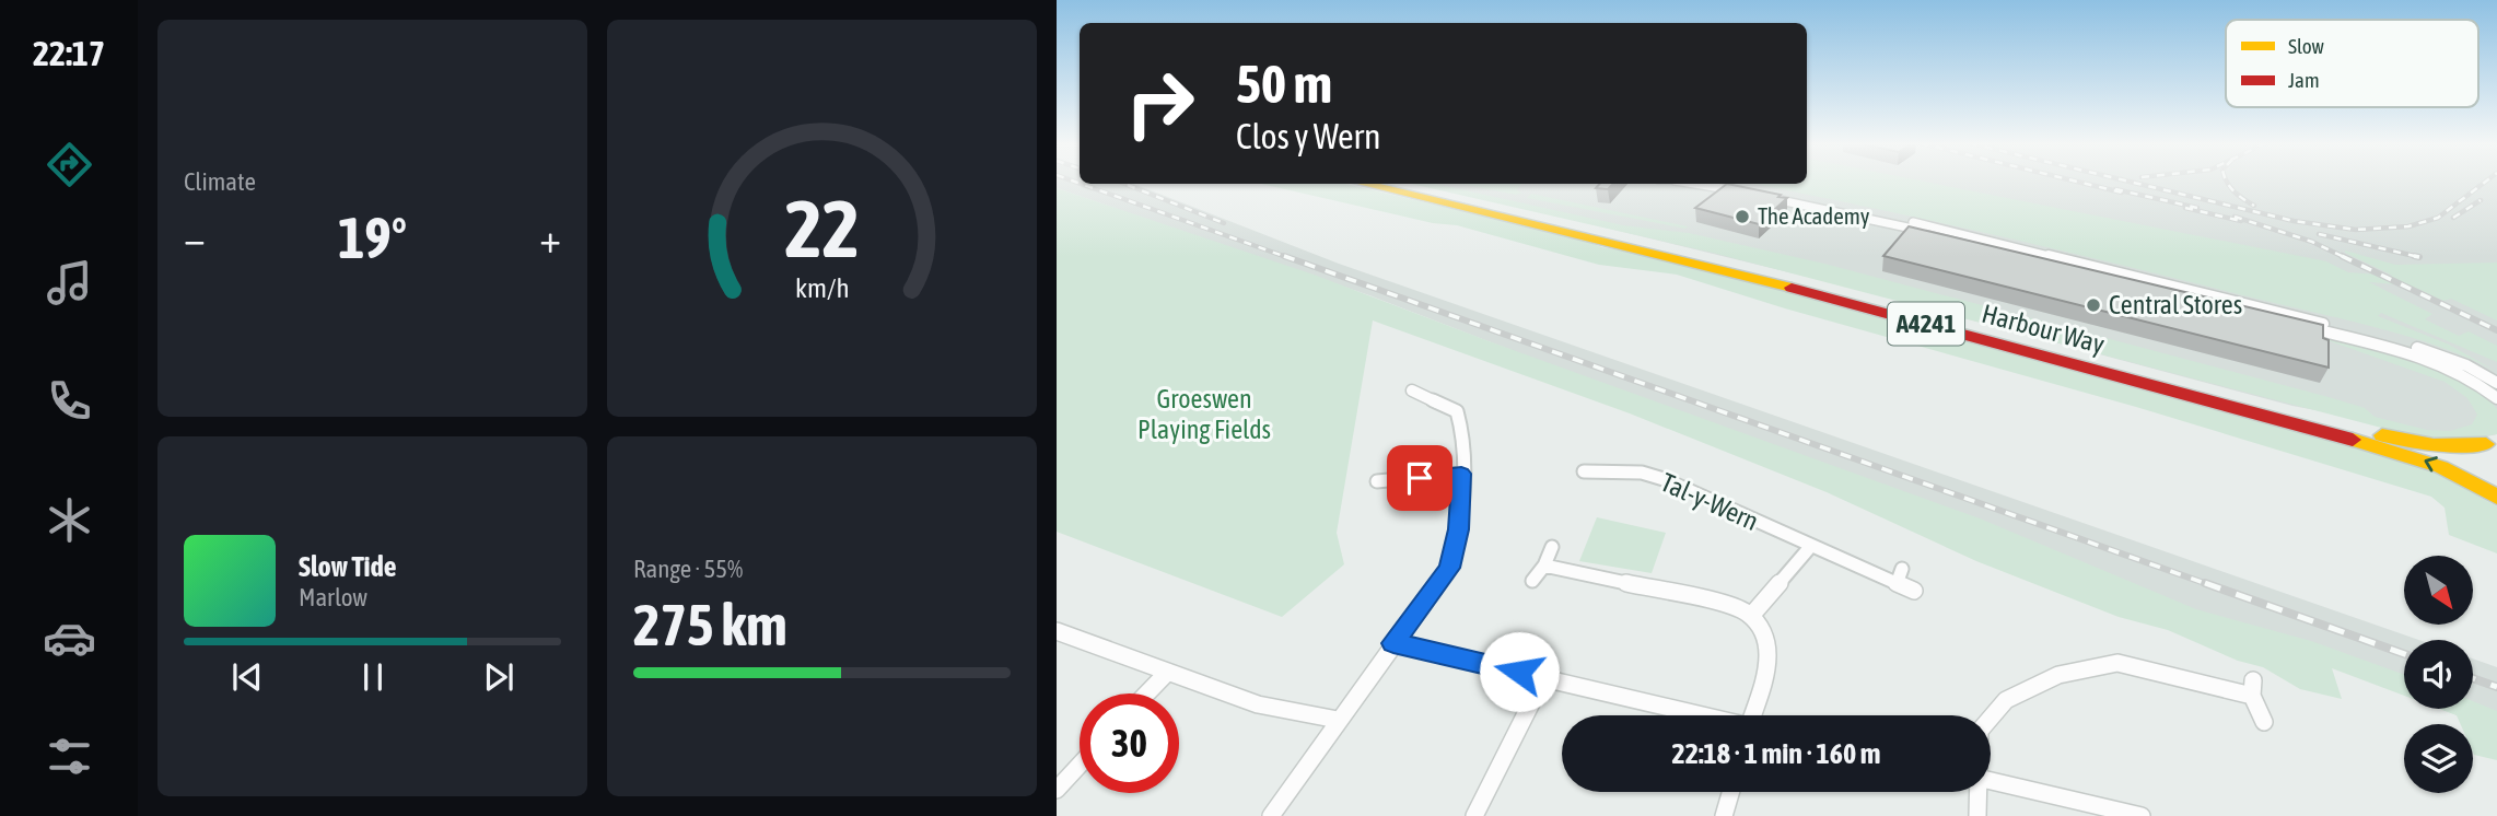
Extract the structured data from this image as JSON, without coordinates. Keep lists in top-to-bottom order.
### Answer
{
  "streets": {
    "main road": ["A4241", "Harbour Way"],
    "street": ["Tal-y-Wern"]
  },
  "crossings": [
    ["A4241", "Harbour Way"]
  ],
  "parks": ["Groeswen Playing Fields"],
  "places": ["The Academy", "Central Stores"],
  "legend": ["Slow", "Jam"],
  "north": "bottom right",
  "page": {
    "tabs": "22:17",
    "tile": [
      "Climate",
      ["Range · 55%", "275 km"]
    ],
    "turn": ["50 m", "Clos y Wern"],
    "heat": ["−", "19°", "+"],
    "song": ["Slow Tide", "Marlow"],
    "limit": "30",
    "trip": "22:18 · 1 min · 160 m",
    "gauge": ["22", "km/h"]
  }
}
